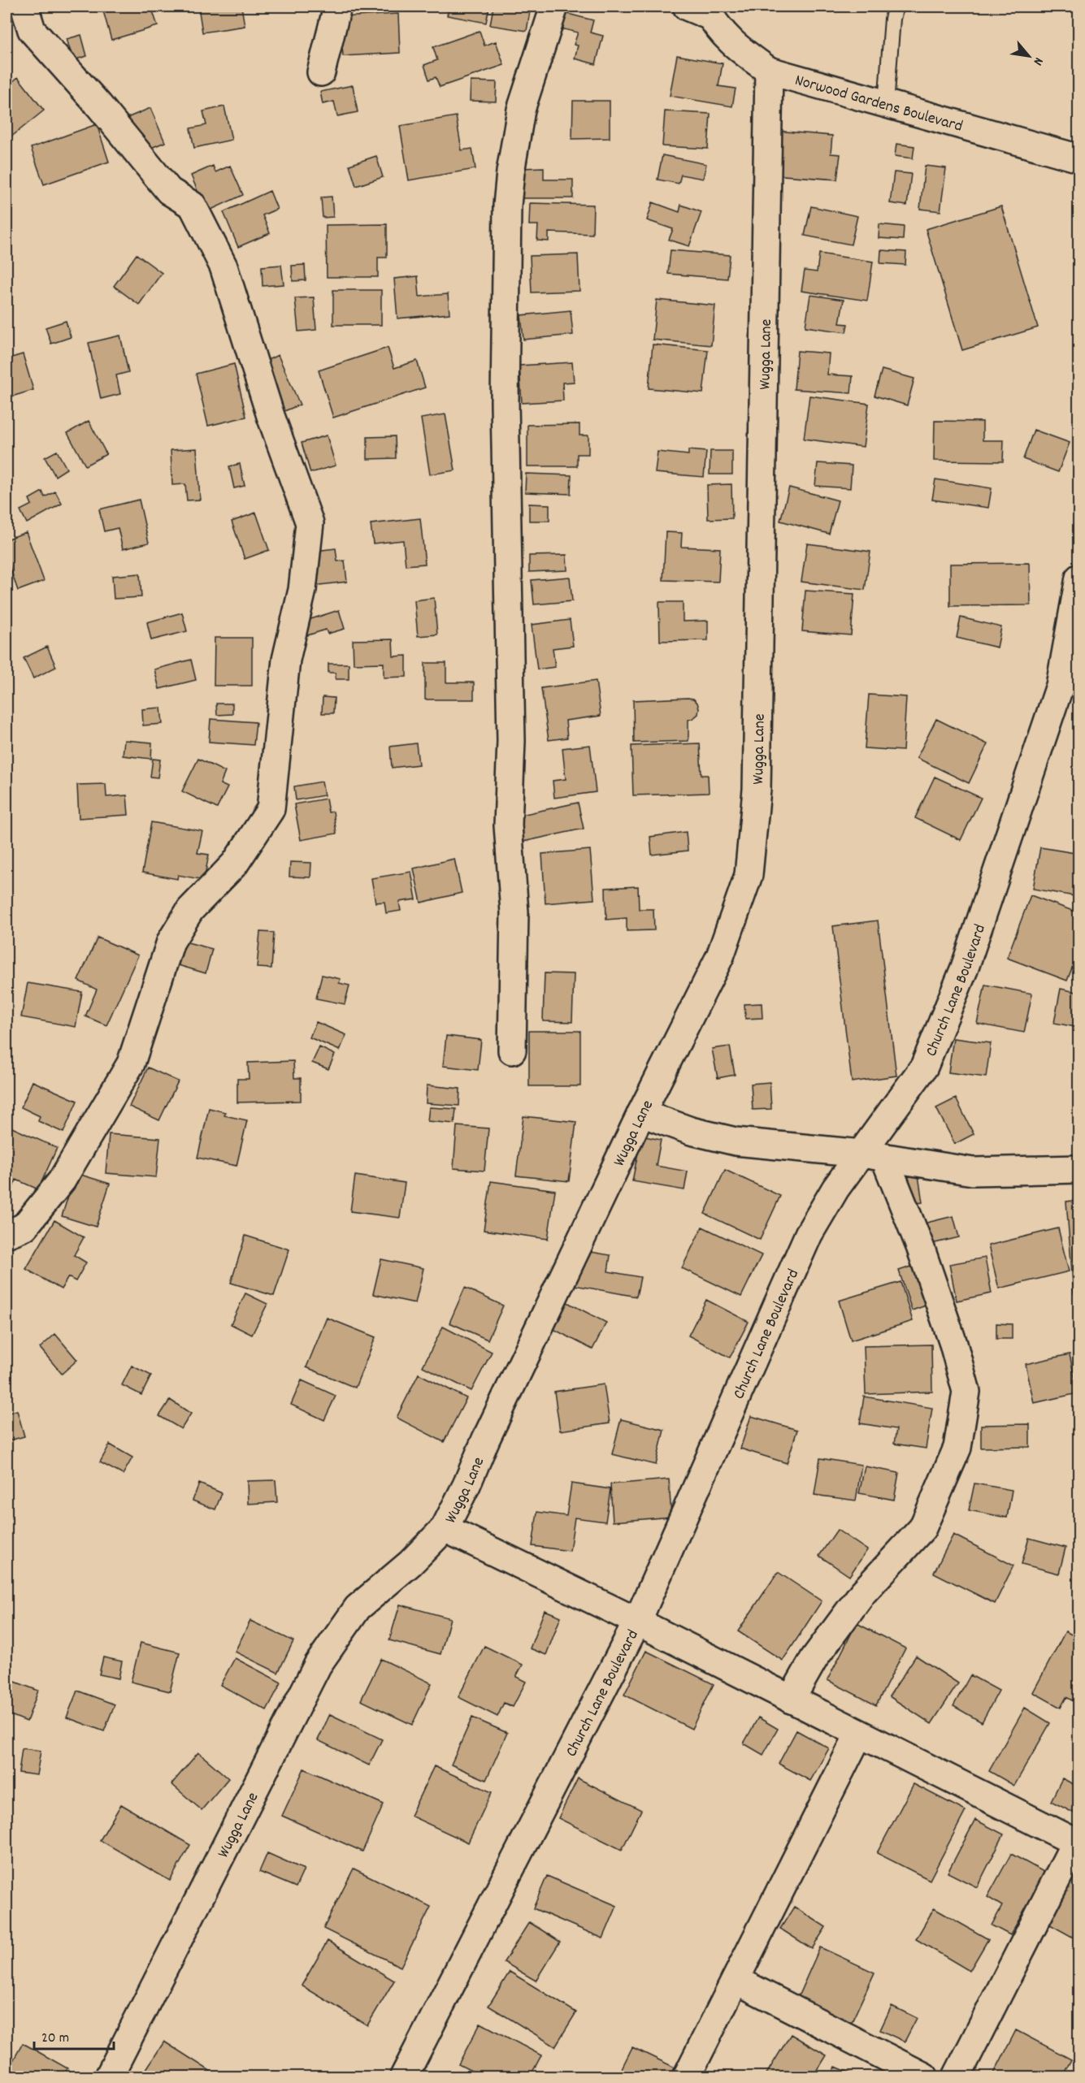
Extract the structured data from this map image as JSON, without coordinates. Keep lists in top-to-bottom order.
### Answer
{
  "streets": {
    "street": ["Norwood Gardens Boulevard", "Wugga Lane", "Church Lane Boulevard"]
  },
  "crossings": [
    ["Norwood Gardens Boulevard", "Wugga Lane"]
  ],
  "scale_bar": "20 m",
  "north": "bottom right"
}
